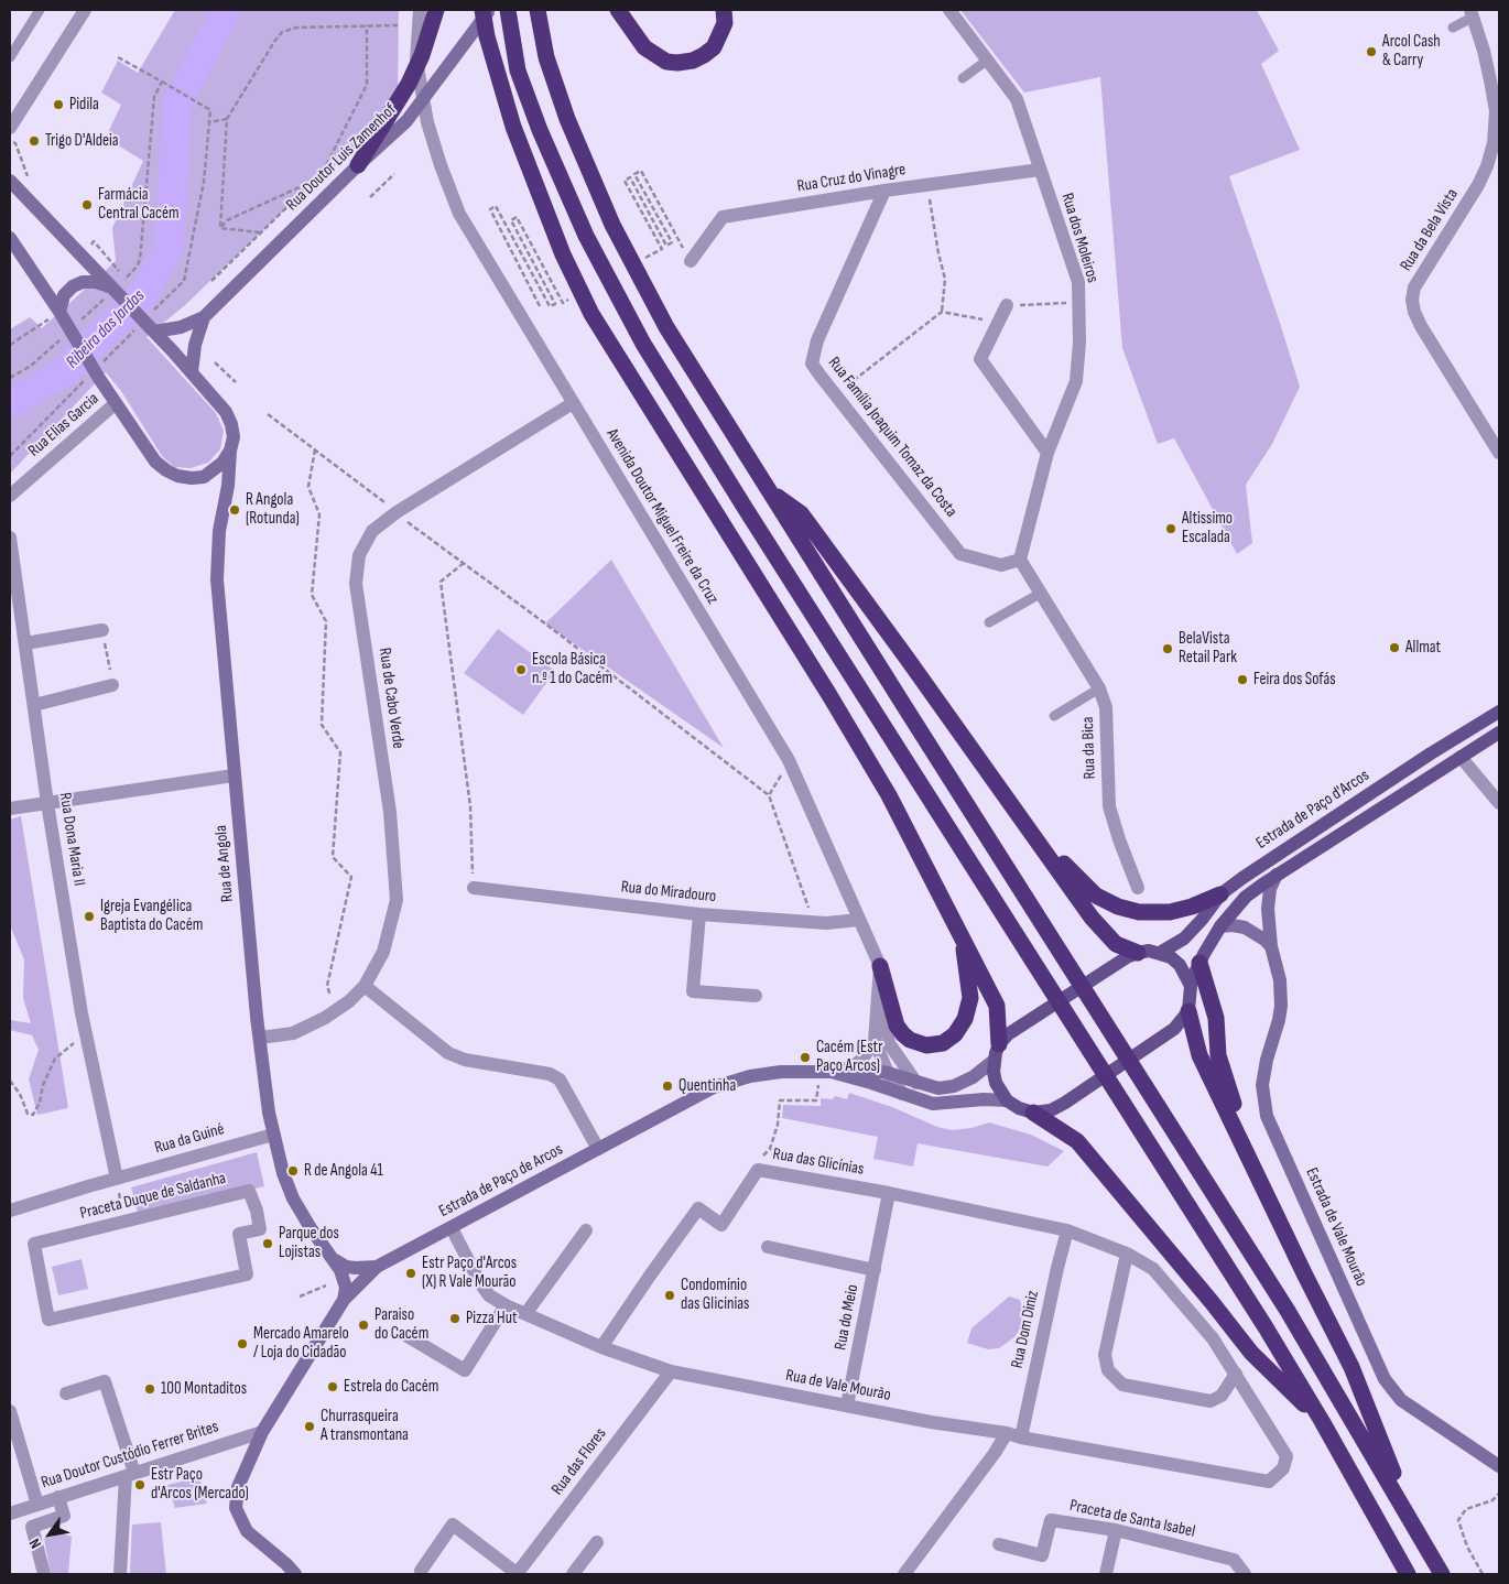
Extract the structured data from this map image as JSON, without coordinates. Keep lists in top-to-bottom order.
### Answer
{
  "streets": {
    "main road": ["Estrada de Paço d'Arcos"],
    "street": [
      "Rua Doutor Luis Zamenhof",
      "Rua Cruz do Vinagre",
      "Rua da Bela Vista",
      "Rua dos Moleiros",
      "Rua Elias Garcia",
      "Rua Família Joaquim Tomaz da Costa",
      "Avenida Doutor Miguel Freire da Cruz",
      "Rua de Cabo Verde",
      "Rua da Bica",
      "Rua Dona Maria II",
      "Rua de Angola",
      "Rua do Miradouro",
      "Rua da Guiné",
      "Rua das Glicínias",
      "Estrada de Paço de Arcos",
      "Praceta Duque de Saldanha",
      "Estrada de Vale Mourão",
      "Rua do Meio",
      "Rua Dom Diniz",
      "Rua de Vale Mourão",
      "Rua Doutor Custódio Ferrer Brites",
      "Rua das Flores",
      "Praceta de Santa Isabel"
    ]
  },
  "crossings": [
    ["Rua Cruz do Vinagre", "Rua dos Moleiros"],
    ["Rua Cruz do Vinagre", "Rua Família Joaquim Tomaz da Costa"],
    ["Rua dos Moleiros", "Rua Família Joaquim Tomaz da Costa"],
    ["Rua dos Moleiros", "Rua da Bica"],
    ["Rua Família Joaquim Tomaz da Costa", "Rua da Bica"],
    ["Avenida Doutor Miguel Freire da Cruz", "Rua de Cabo Verde"],
    ["Avenida Doutor Miguel Freire da Cruz", "Rua do Miradouro"],
    ["Rua de Cabo Verde", "Rua de Angola"],
    ["Rua Dona Maria II", "Rua da Guiné"],
    ["Rua de Angola", "Rua da Guiné"],
    ["Rua de Angola", "Estrada de Paço de Arcos"],
    ["Rua das Glicínias", "Rua do Meio"],
    ["Rua das Glicínias", "Rua Dom Diniz"],
    ["Rua das Glicínias", "Rua de Vale Mourão"],
    ["Estrada de Paço de Arcos", "Rua de Vale Mourão"],
    ["Estrada de Paço de Arcos", "Rua Doutor Custódio Ferrer Brites"],
    ["Rua do Meio", "Rua de Vale Mourão"],
    ["Rua Dom Diniz", "Rua de Vale Mourão"],
    ["Rua de Vale Mourão", "Rua das Flores"]
  ],
  "water": ["Ribeira das Jardas"],
  "places": [
    "Arcol Cash & Carry",
    "Pidila",
    "Trigo D'Aldeia",
    "Farmácia Central Cacém",
    "R Angola (Rotunda)",
    "Altissimo Escalada",
    "Allmat",
    "BelaVista Retail Park",
    "Escola Básica n.º 1 do Cacém",
    "Feira dos Sofás",
    "Igreja Evangélica Baptista do Cacém",
    "Cacém (Estr Paço Arcos)",
    "Quentinha",
    "R de Angola 41",
    "Parque dos Lojistas",
    "Estr Paço d'Arcos (X) R Vale Mourão",
    "Condomínio das Glicinias",
    "Pizza Hut",
    "Paraiso do Cacém",
    "Mercado Amarelo / Loja do Cidadão",
    "Estrela do Cacém",
    "100 Montaditos",
    "Churrasqueira A transmontana",
    "Estr Paço d'Arcos (Mercado)"
  ],
  "north": "bottom left"
}
